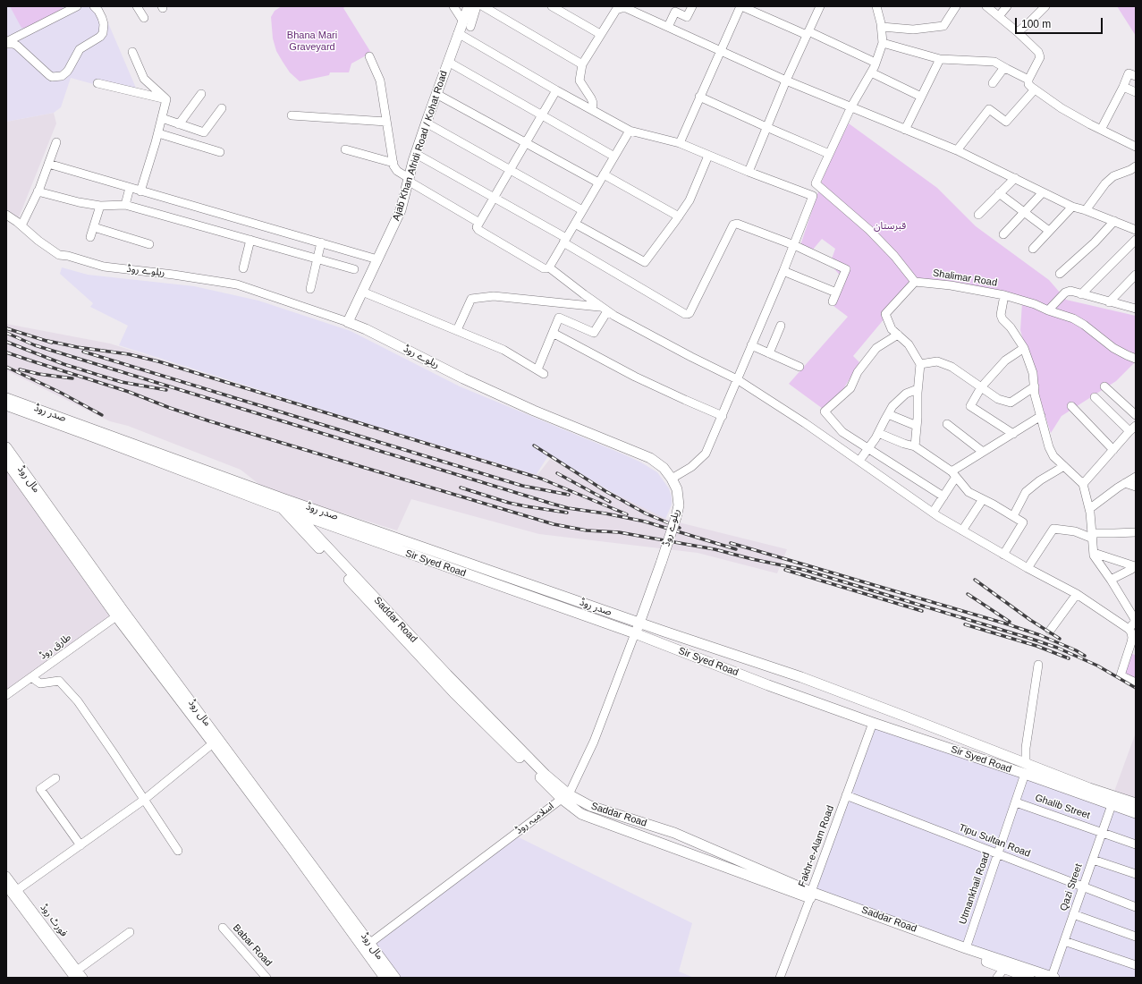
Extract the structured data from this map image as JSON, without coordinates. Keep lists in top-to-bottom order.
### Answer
{
  "streets": {
    "main road": [
      "Ajab Khan Afridi Road / Kohat Road",
      "ریلوے روڈ",
      "صدر روڈ",
      "مال روڈ",
      "Sir Syed Road",
      "Saddar Road"
    ],
    "street": [
      "Shalimar Road",
      "طارق روڈ",
      "Ghalib Street",
      "اسلامیہ روڈ",
      "Tipu Sultan Road",
      "Fakhr-e-Alam Road",
      "Qazi Street",
      "Utmankhail Road",
      "فورٹ روڈ",
      "Babar Road"
    ]
  },
  "crossings": [
    ["Ajab Khan Afridi Road / Kohat Road", "ریلوے روڈ"],
    ["ریلوے روڈ", "صدر روڈ"],
    ["ریلوے روڈ", "Sir Syed Road"],
    ["ریلوے روڈ", "اسلامیہ روڈ"],
    ["صدر روڈ", "Sir Syed Road"],
    ["صدر روڈ", "Saddar Road"],
    ["صدر روڈ", "Utmankhail Road"],
    ["مال روڈ", "طارق روڈ"],
    ["مال روڈ", "اسلامیہ روڈ"],
    ["Sir Syed Road", "Saddar Road"],
    ["Sir Syed Road", "اسلامیہ روڈ"],
    ["Sir Syed Road", "Fakhr-e-Alam Road"],
    ["Sir Syed Road", "Qazi Street"],
    ["Sir Syed Road", "Utmankhail Road"],
    ["Saddar Road", "اسلامیہ روڈ"],
    ["Saddar Road", "Fakhr-e-Alam Road"],
    ["Saddar Road", "Qazi Street"],
    ["Saddar Road", "Utmankhail Road"],
    ["Ghalib Street", "Qazi Street"],
    ["Ghalib Street", "Utmankhail Road"],
    ["Tipu Sultan Road", "Fakhr-e-Alam Road"],
    ["Tipu Sultan Road", "Qazi Street"],
    ["Tipu Sultan Road", "Utmankhail Road"]
  ],
  "parks": ["Bhana Mari Graveyard", "قبرستان"],
  "scale_bar": "100 m"
}
